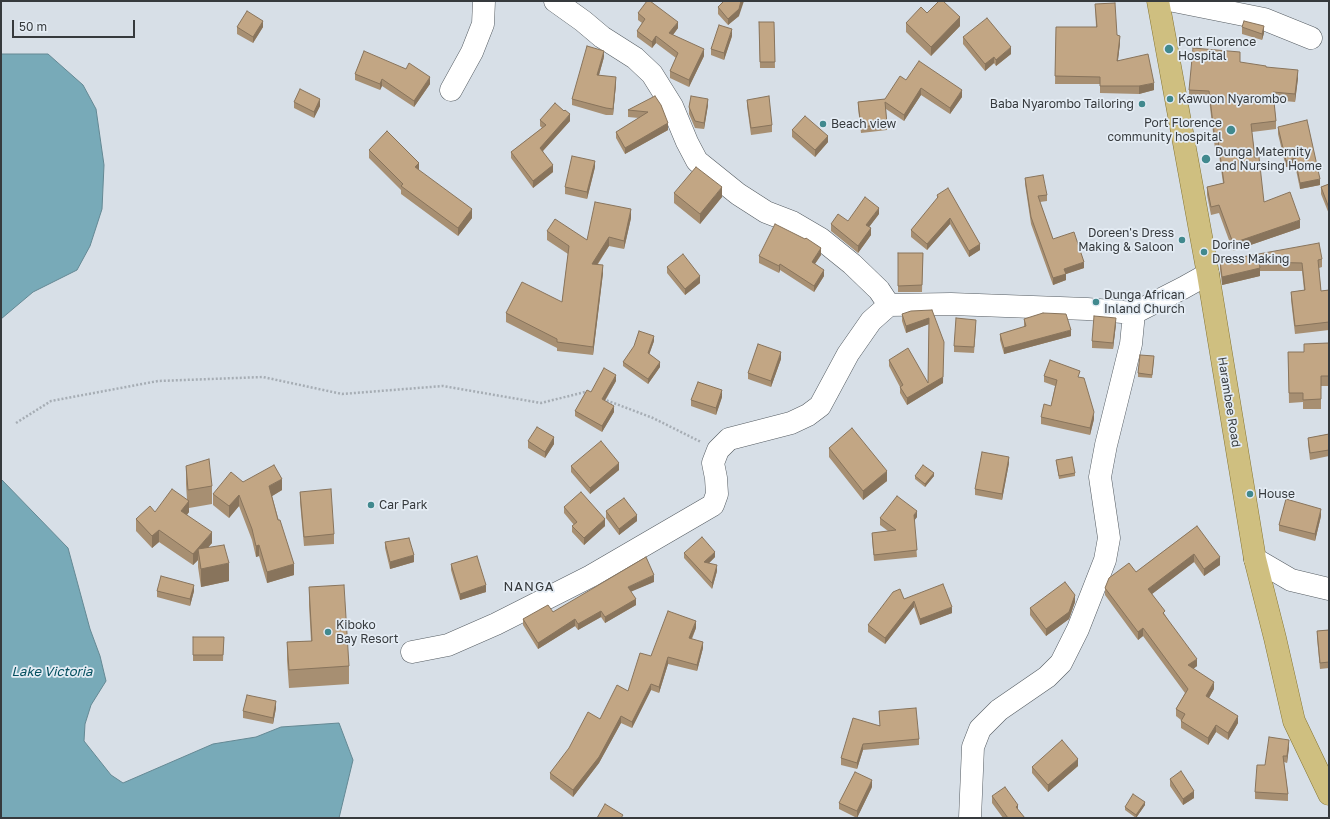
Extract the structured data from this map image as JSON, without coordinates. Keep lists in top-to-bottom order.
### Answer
{
  "streets": {
    "main road": ["Harambee Road"]
  },
  "districts": ["NANGA"],
  "water": ["Lake Victoria"],
  "places": [
    "Port Florence Hospital",
    "Kawuon Nyarombo",
    "Baba Nyarombo Tailoring",
    "Beach view",
    "Port Florence community hospital",
    "Dunga Maternity and Nursing Home",
    "Doreen's Dress Making & Saloon",
    "Dorine Dress Making",
    "Dunga African Inland Church",
    "House",
    "Car Park",
    "Kiboko Bay Resort"
  ],
  "scale_bar": "50 m"
}
